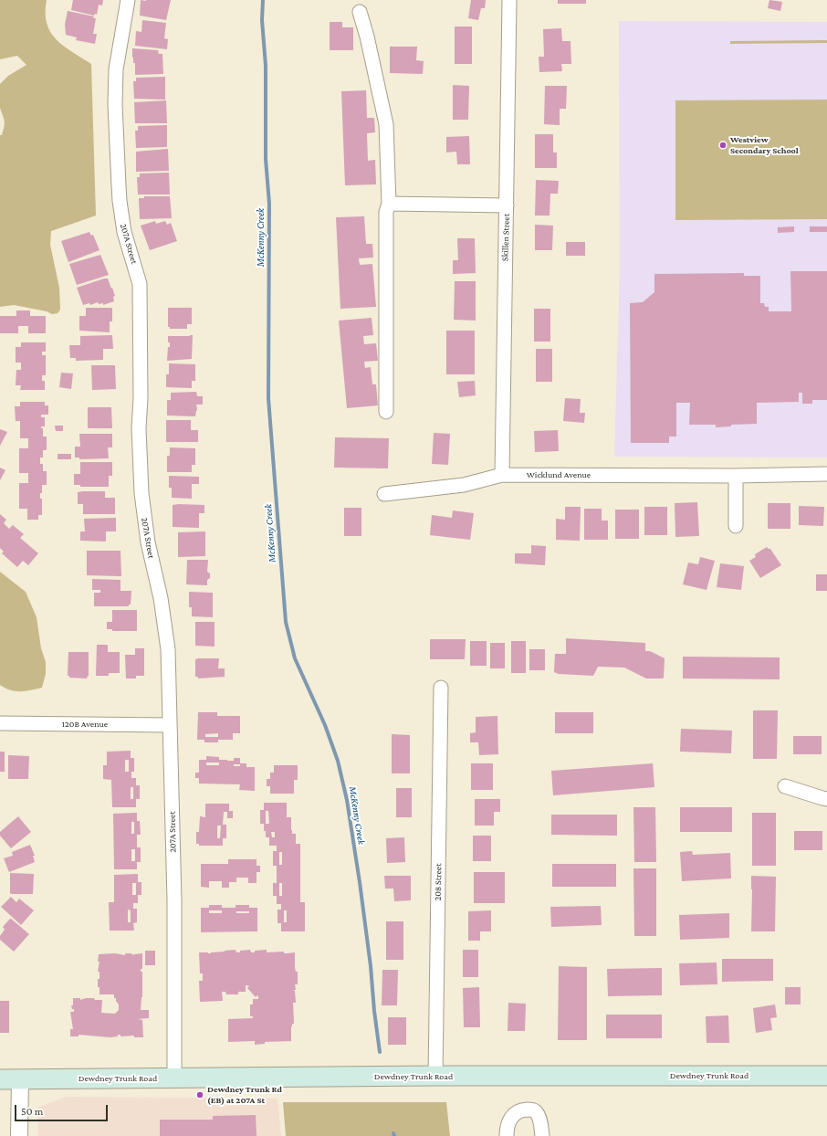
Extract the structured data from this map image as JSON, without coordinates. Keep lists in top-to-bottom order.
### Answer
{
  "streets": {
    "main road": ["Dewdney Trunk Road"],
    "street": [
      "Skillen Street",
      "207A Street",
      "Wicklund Avenue",
      "120B Avenue",
      "208 Street"
    ]
  },
  "crossings": [
    ["Skillen Street", "Wicklund Avenue"],
    ["207A Street", "120B Avenue"],
    ["207A Street", "Dewdney Trunk Road"],
    ["208 Street", "Dewdney Trunk Road"]
  ],
  "water": ["McKenny Creek"],
  "places": ["Westview Secondary School", "Dewdney Trunk Rd (EB) at 207A St"],
  "scale_bar": "50 m"
}
